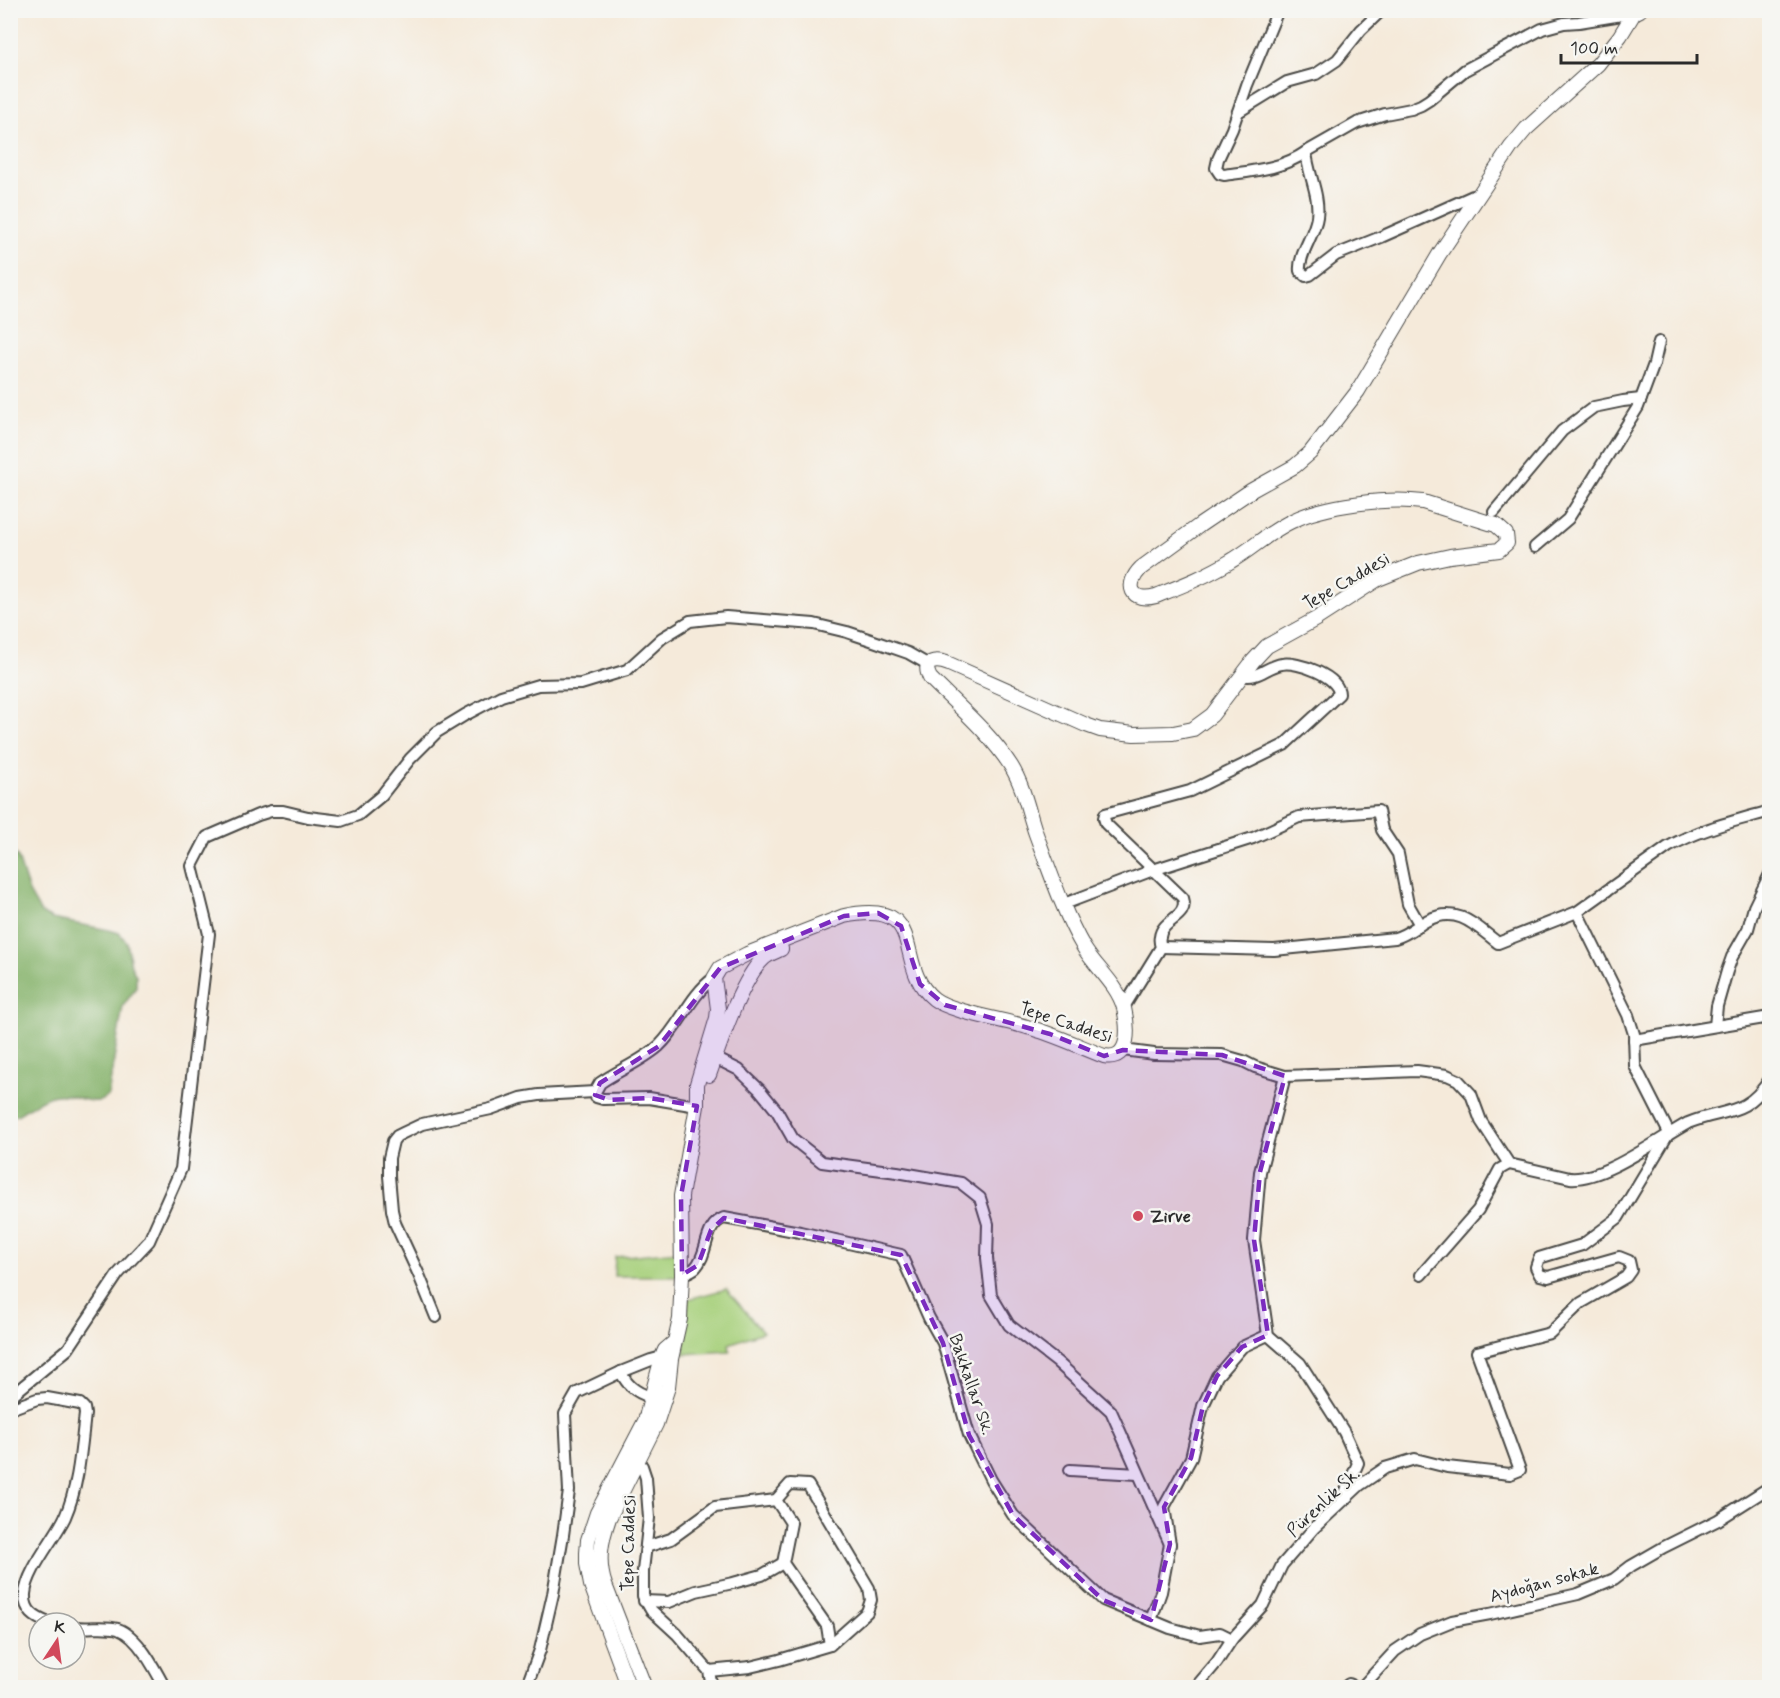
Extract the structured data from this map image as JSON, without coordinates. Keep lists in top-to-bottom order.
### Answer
{
  "streets": {
    "street": [
      "Tepe Caddesi",
      "Bakkallar Sk.",
      "Pürenlik Sk.",
      "Aydoğan sokak"
    ]
  },
  "crossings": [
    ["Bakkallar Sk.", "Pürenlik Sk."]
  ],
  "places": ["Zirve"],
  "scale_bar": "100 m",
  "north": "top"
}
